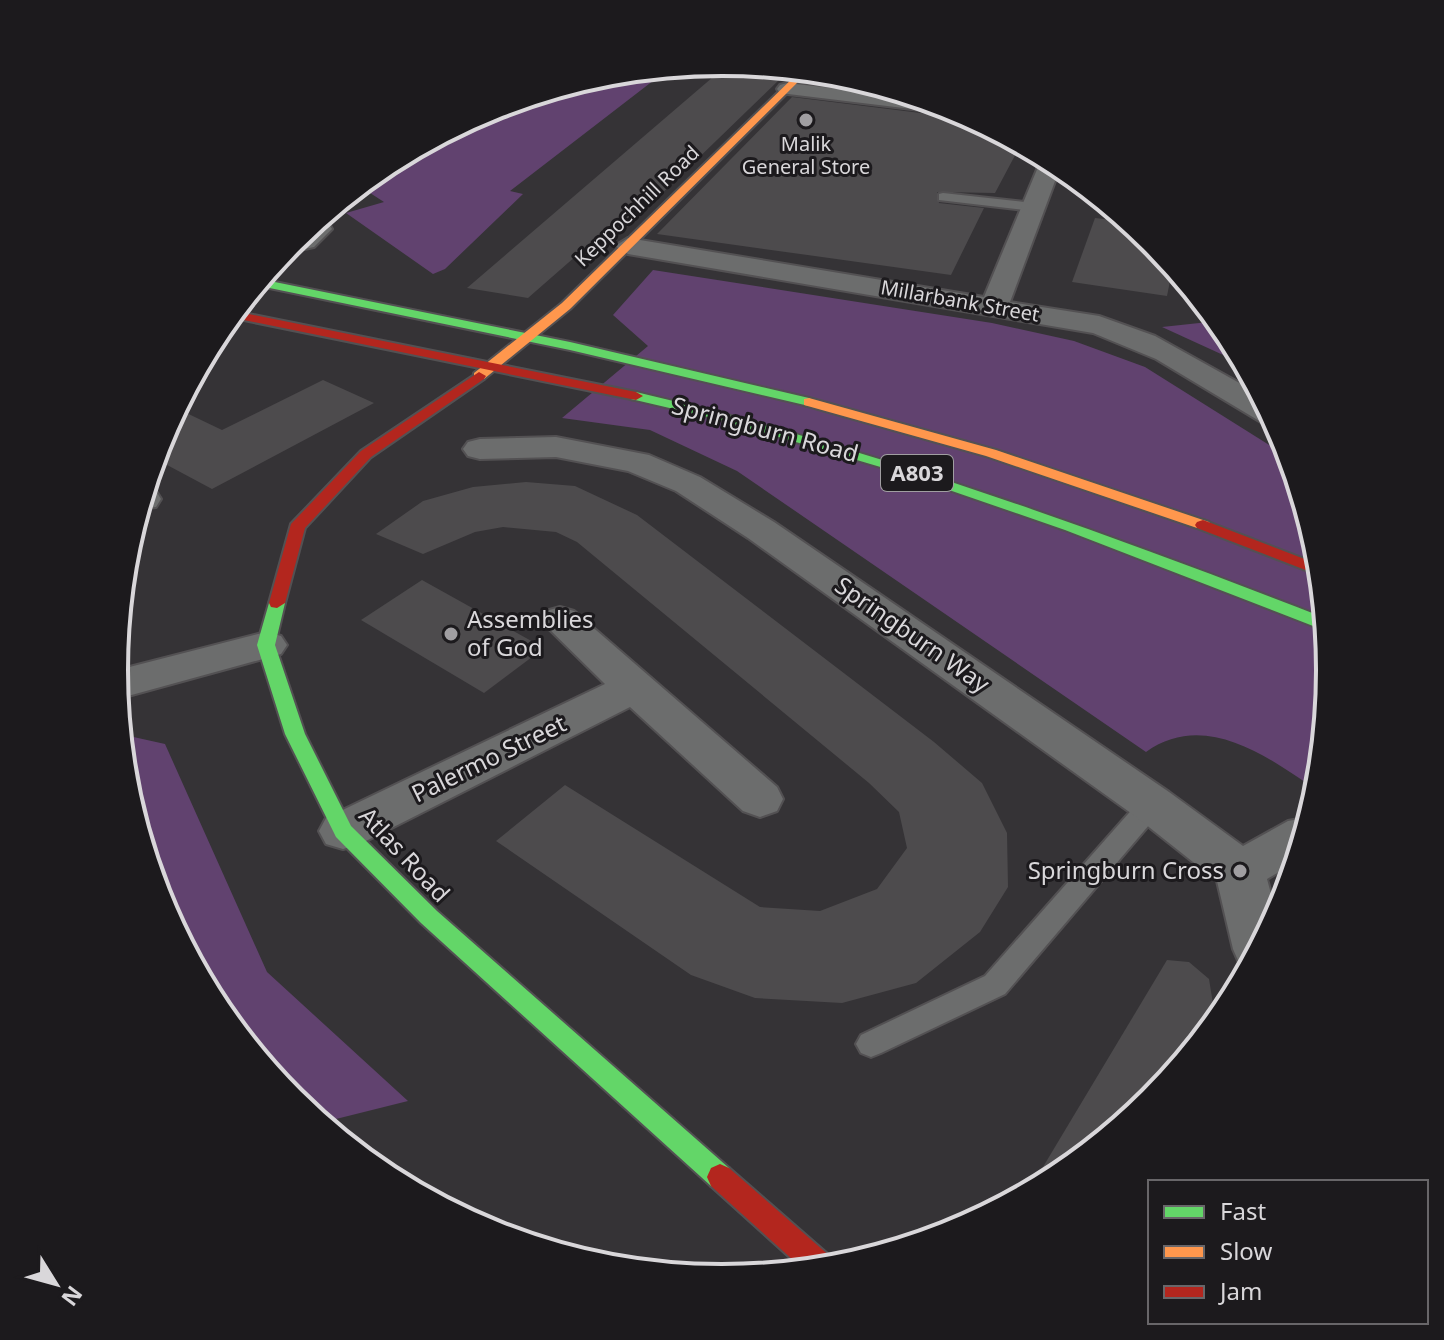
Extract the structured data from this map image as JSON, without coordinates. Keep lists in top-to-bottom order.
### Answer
{
  "streets": {
    "main road": [
      "Keppochhill Road",
      "Springburn Road",
      "A803",
      "Atlas Road"
    ],
    "street": ["Millarbank Street", "Springburn Way", "Palermo Street"]
  },
  "crossings": [
    ["Keppochhill Road", "Millarbank Street"],
    ["Keppochhill Road", "Springburn Road"],
    ["Palermo Street", "Atlas Road"]
  ],
  "places": ["Malik General Store", "Assemblies of God", "Springburn Cross"],
  "legend": ["Fast", "Slow", "Jam"],
  "north": "bottom right"
}
